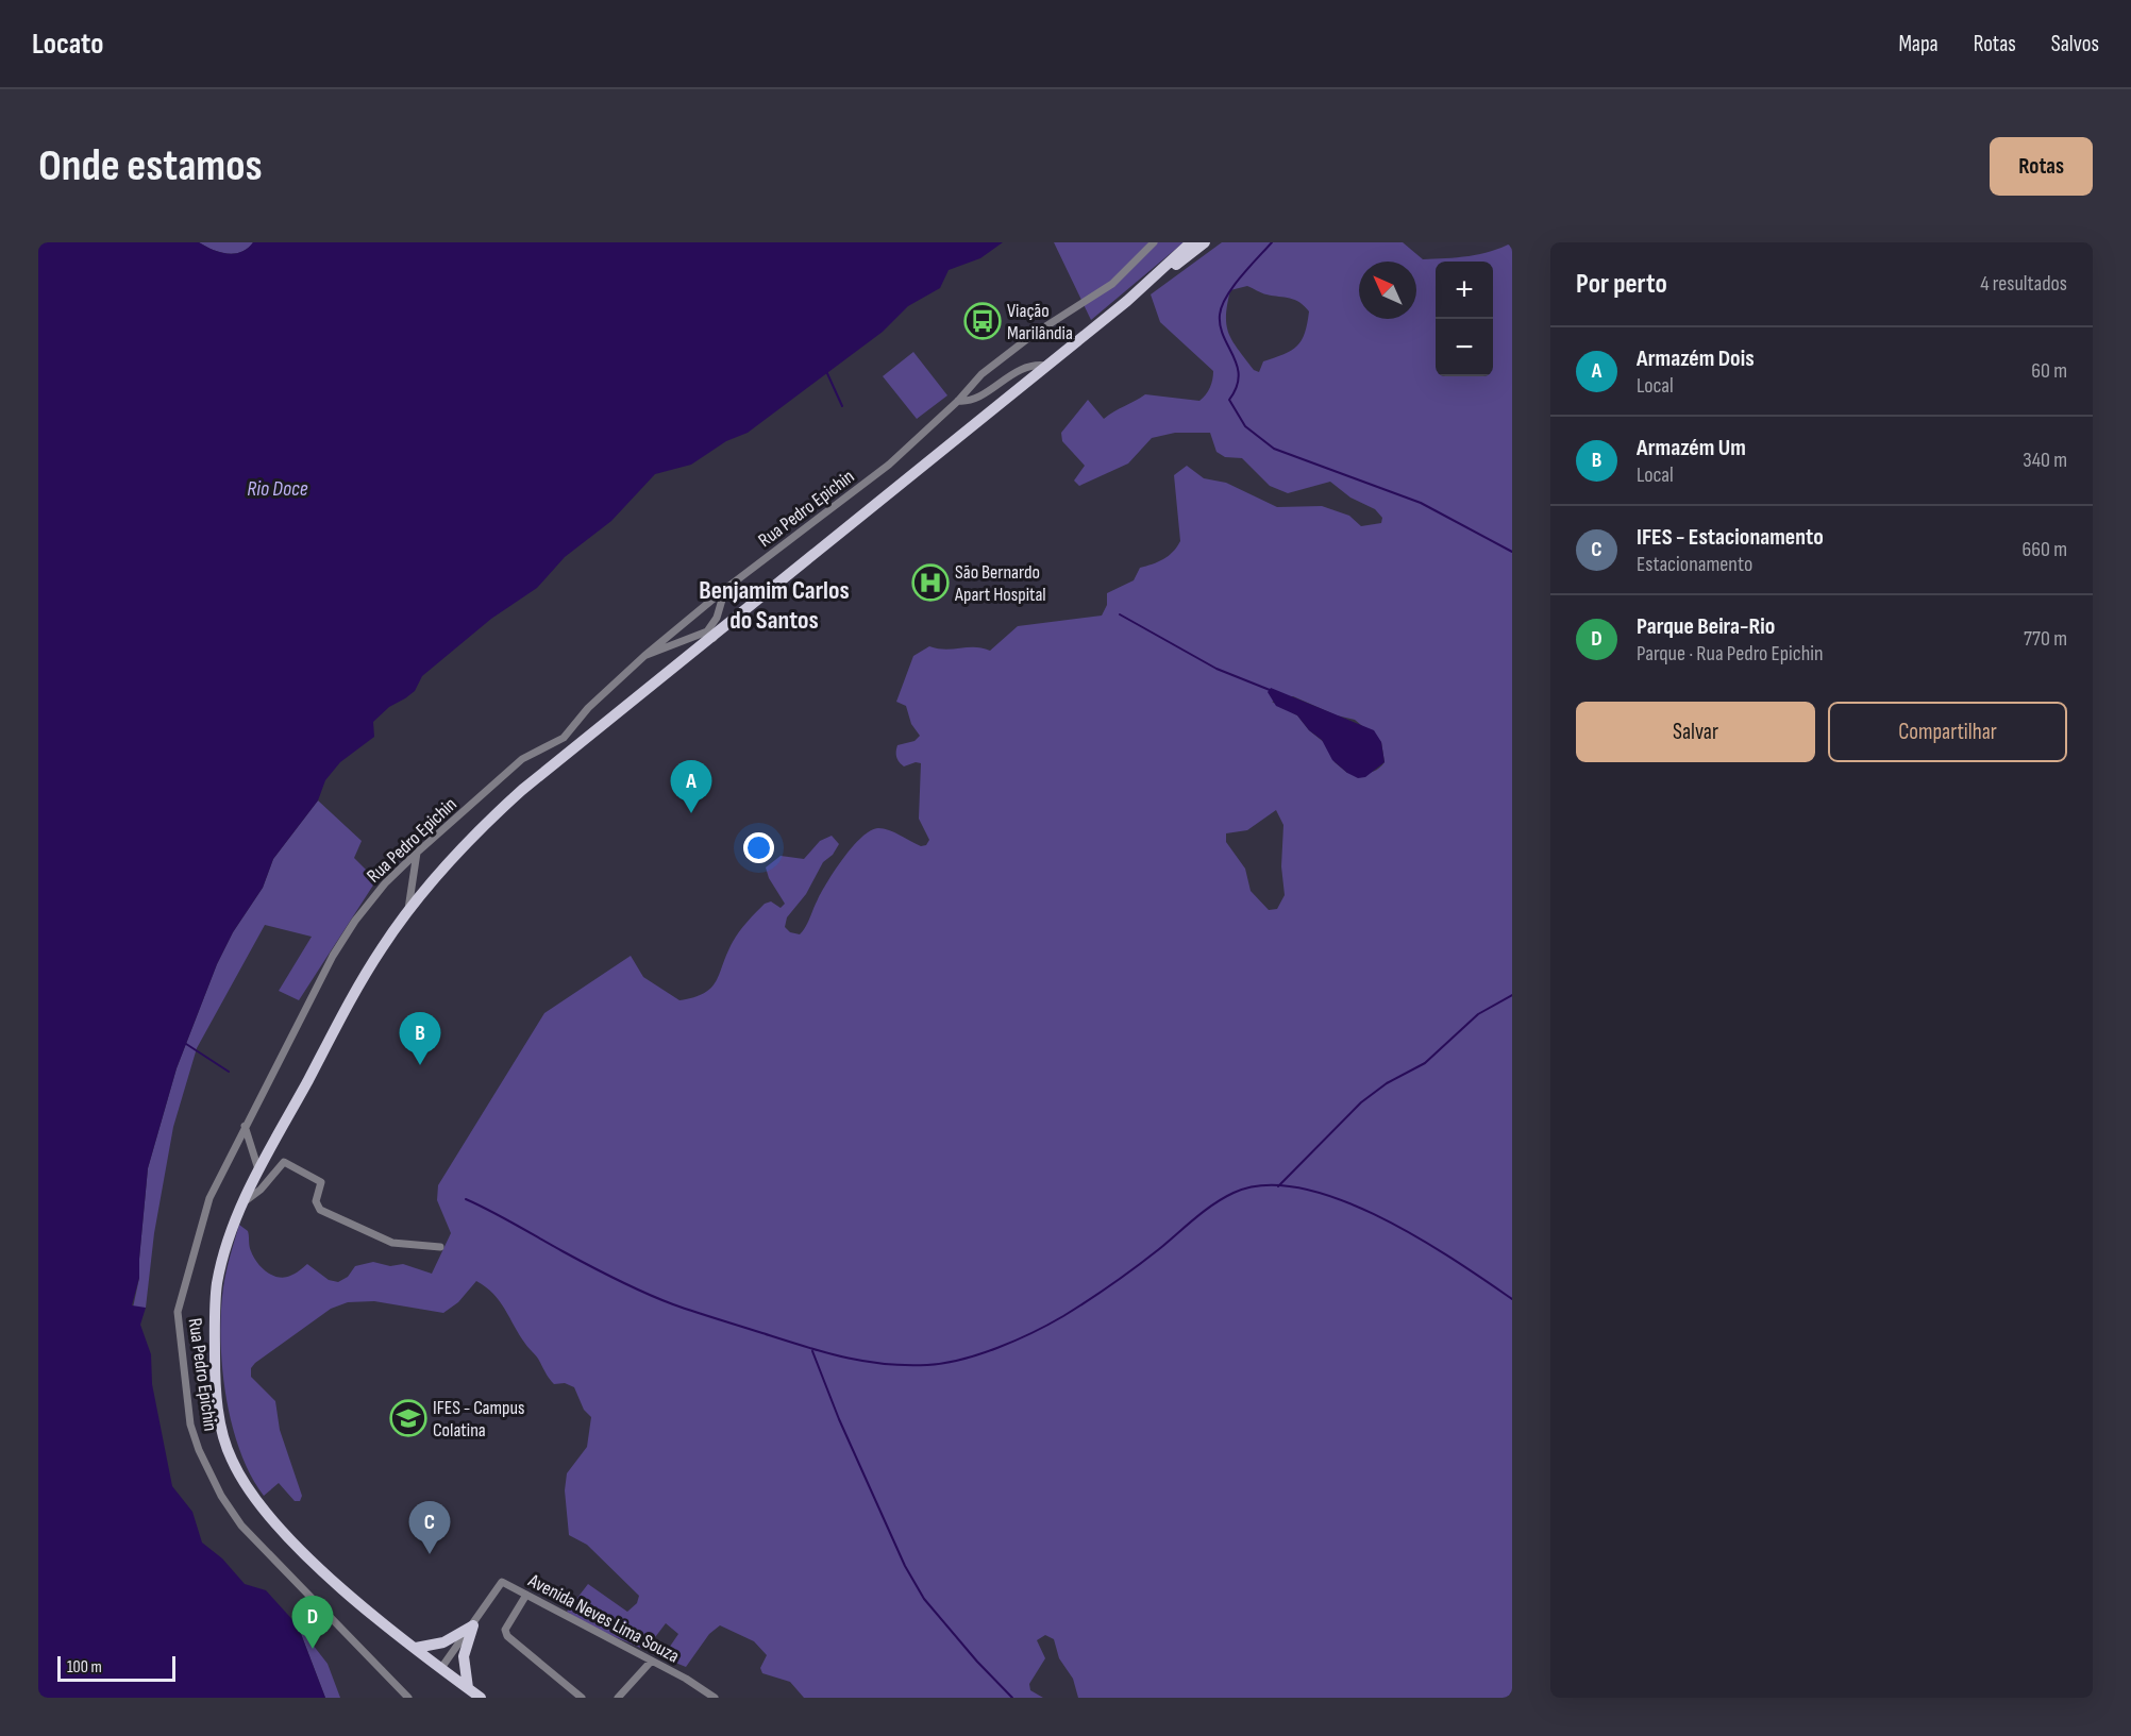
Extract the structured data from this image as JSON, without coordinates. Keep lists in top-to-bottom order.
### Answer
{
  "streets": {
    "street": ["Rua Pedro Epichin", "Avenida Neves Lima Souza"]
  },
  "districts": ["Benjamim Carlos do Santos"],
  "water": ["Rio Doce"],
  "places": {
    "bus stop": ["Viação Marilândia"],
    "hospital": ["São Bernardo Apart Hospital"],
    "school or university": ["IFES - Campus Colatina"]
  },
  "scale_bar": "100 m",
  "north": "top left",
  "page": {
    "header": "Locato",
    "nav": ["Mapa", "Rotas", "Salvos"],
    "buttons": [
      "Rotas",
      ["Salvar", "Compartilhar"]
    ],
    "title": "Onde estamos",
    "heading": ["Por perto", "4 resultados"],
    "map_buttons": ["+", "−"],
    "list": [
      {
        "mark": "A",
        "name": "Armazém Dois",
        "note": "Local",
        "value": "60 m"
      },
      {
        "mark": "B",
        "name": "Armazém Um",
        "note": "Local",
        "value": "340 m"
      },
      {
        "mark": "C",
        "name": "IFES - Estacionamento",
        "note": "Estacionamento",
        "value": "660 m"
      },
      {
        "mark": "D",
        "name": "Parque Beira-Rio",
        "note": "Parque · Rua Pedro Epichin",
        "value": "770 m"
      }
    ],
    "pins": [
      "A",
      "B",
      "C",
      "D"
    ],
    "scale": "100 m"
  }
}
